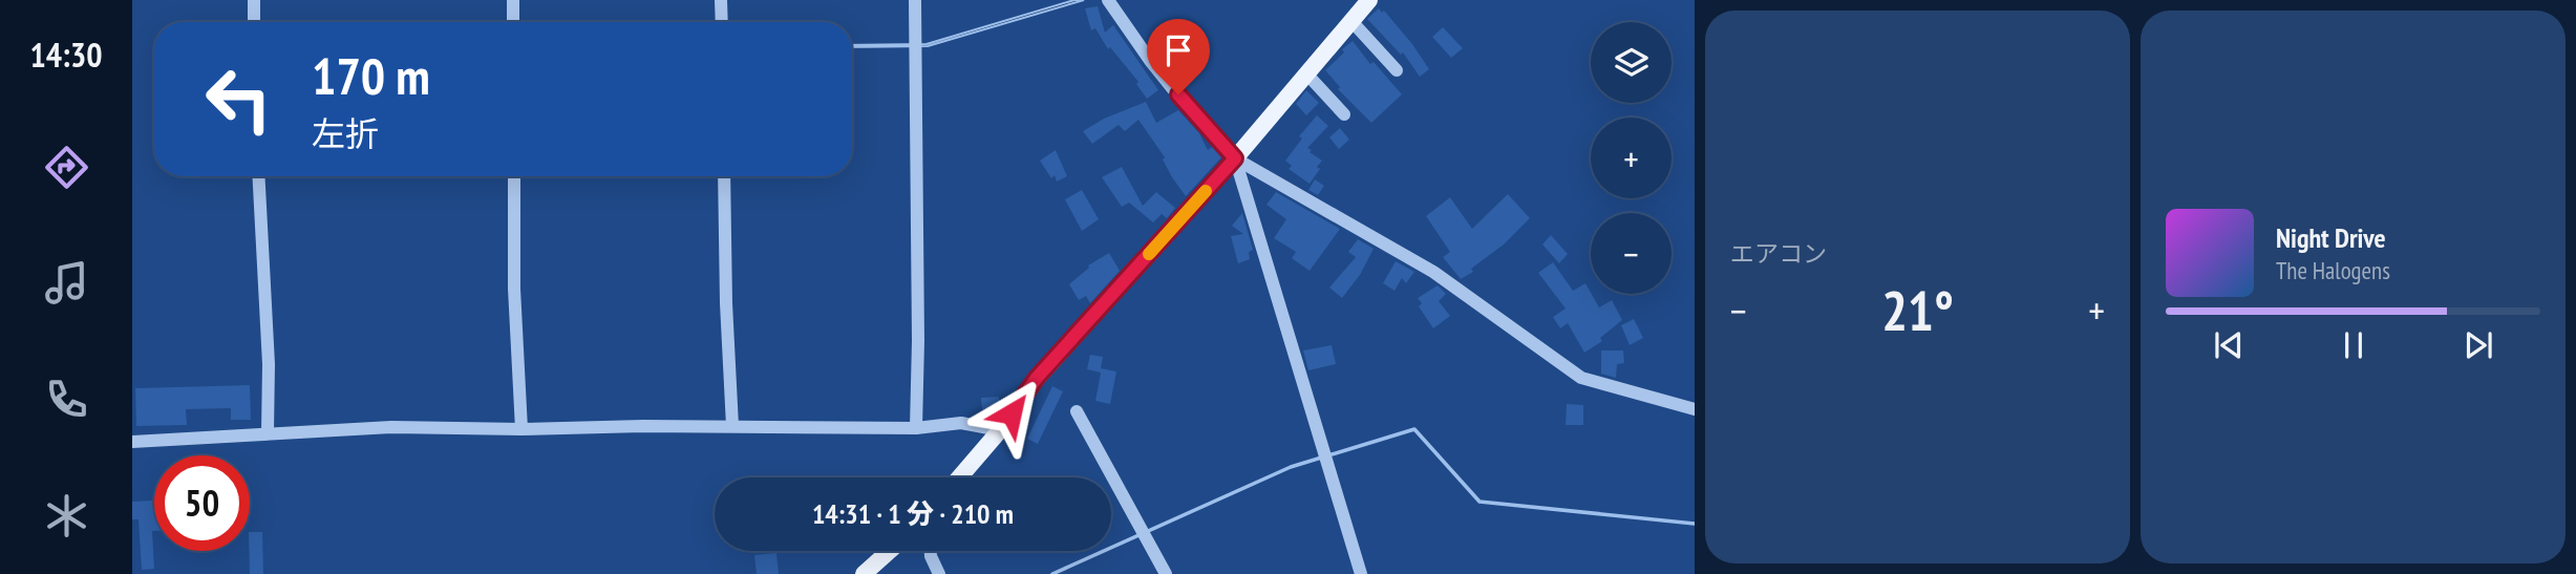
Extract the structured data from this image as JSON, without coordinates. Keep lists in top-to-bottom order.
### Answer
{
  "page": {
    "tabs": "14:30",
    "tile": "エアコン",
    "map_buttons": ["+", "−"],
    "turn": ["170 m", "左折"],
    "song": ["Night Drive", "The Halogens"],
    "heat": ["−", "21°", "+"],
    "limit": "50",
    "trip": "14:31 · 1 分 · 210 m"
  }
}
